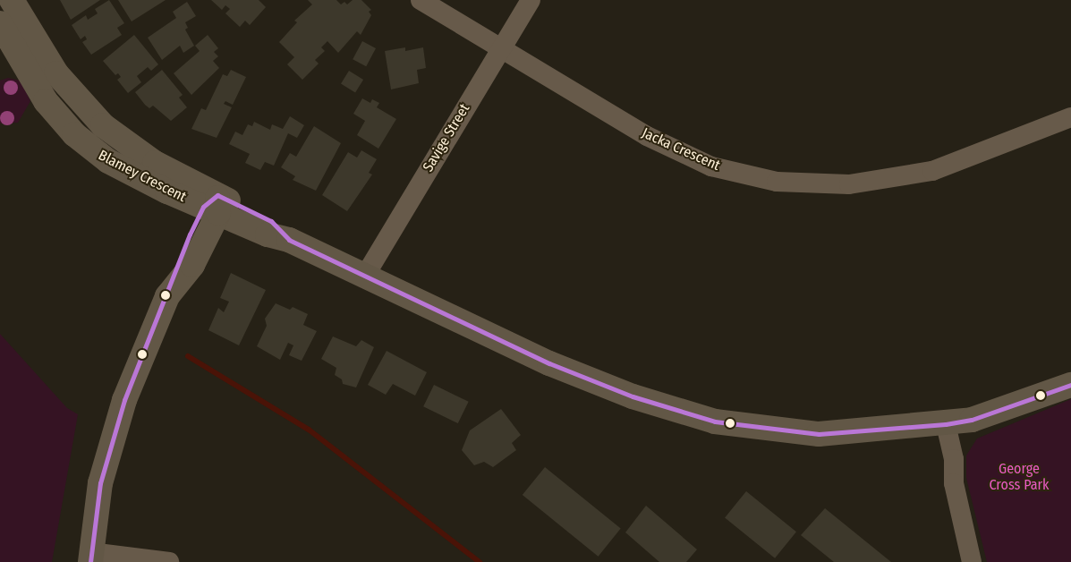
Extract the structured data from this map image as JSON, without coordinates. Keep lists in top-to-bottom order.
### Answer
{
  "streets": {
    "street": ["Savige Street", "Jacka Crescent", "Blamey Crescent"]
  },
  "crossings": [
    ["Savige Street", "Jacka Crescent"],
    ["Savige Street", "Blamey Crescent"]
  ],
  "parks": ["George Cross Park"]
}
